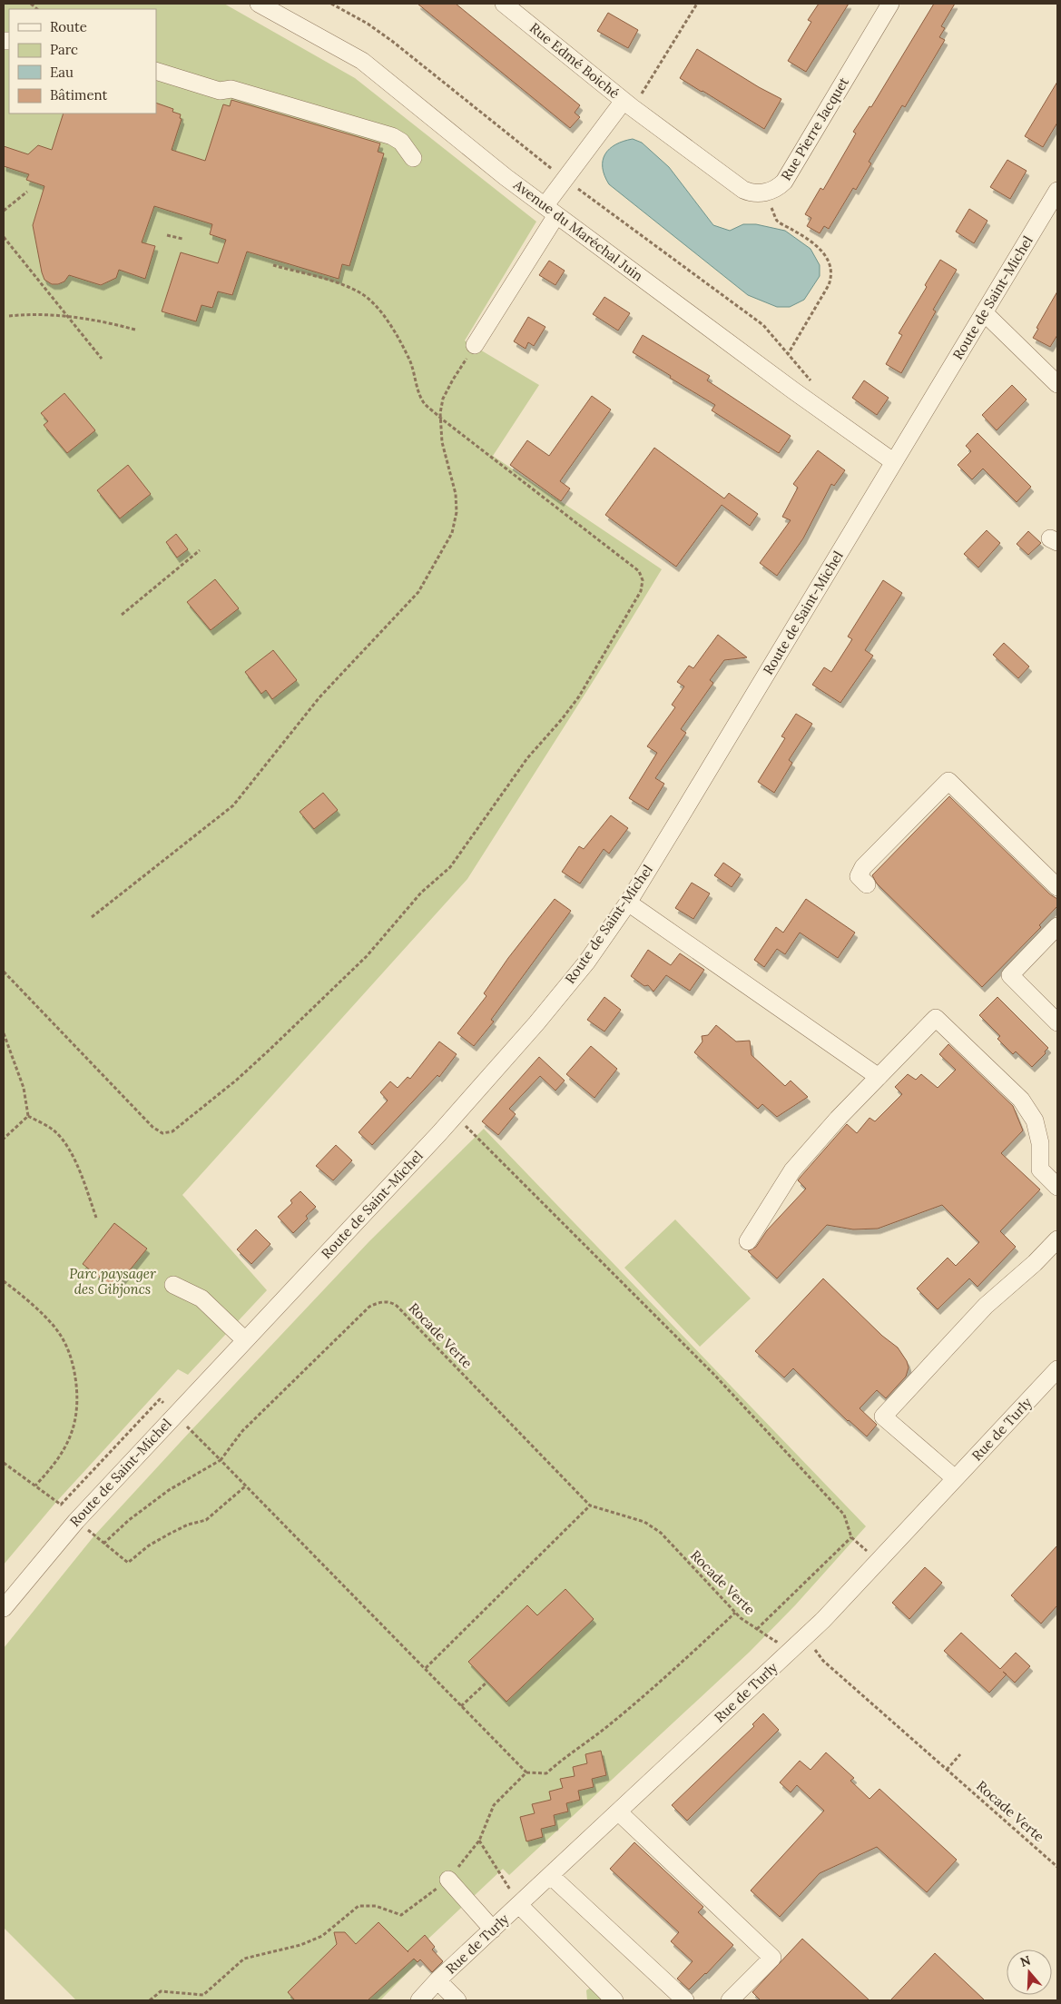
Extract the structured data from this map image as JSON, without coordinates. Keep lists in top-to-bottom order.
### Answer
{
  "streets": {
    "street": [
      "Rue Edmé Boiché",
      "Rue Pierre Jacquet",
      "Avenue du Maréchal Juin",
      "Route de Saint-Michel",
      "Rue de Turly"
    ],
    "path": ["Rocade Verte"]
  },
  "crossings": [
    ["Avenue du Maréchal Juin", "Route de Saint-Michel"]
  ],
  "parks": ["Parc paysager des Gibjoncs"],
  "legend": [
    "Route",
    "Parc",
    "Eau",
    "Bâtiment"
  ],
  "north": "top"
}
